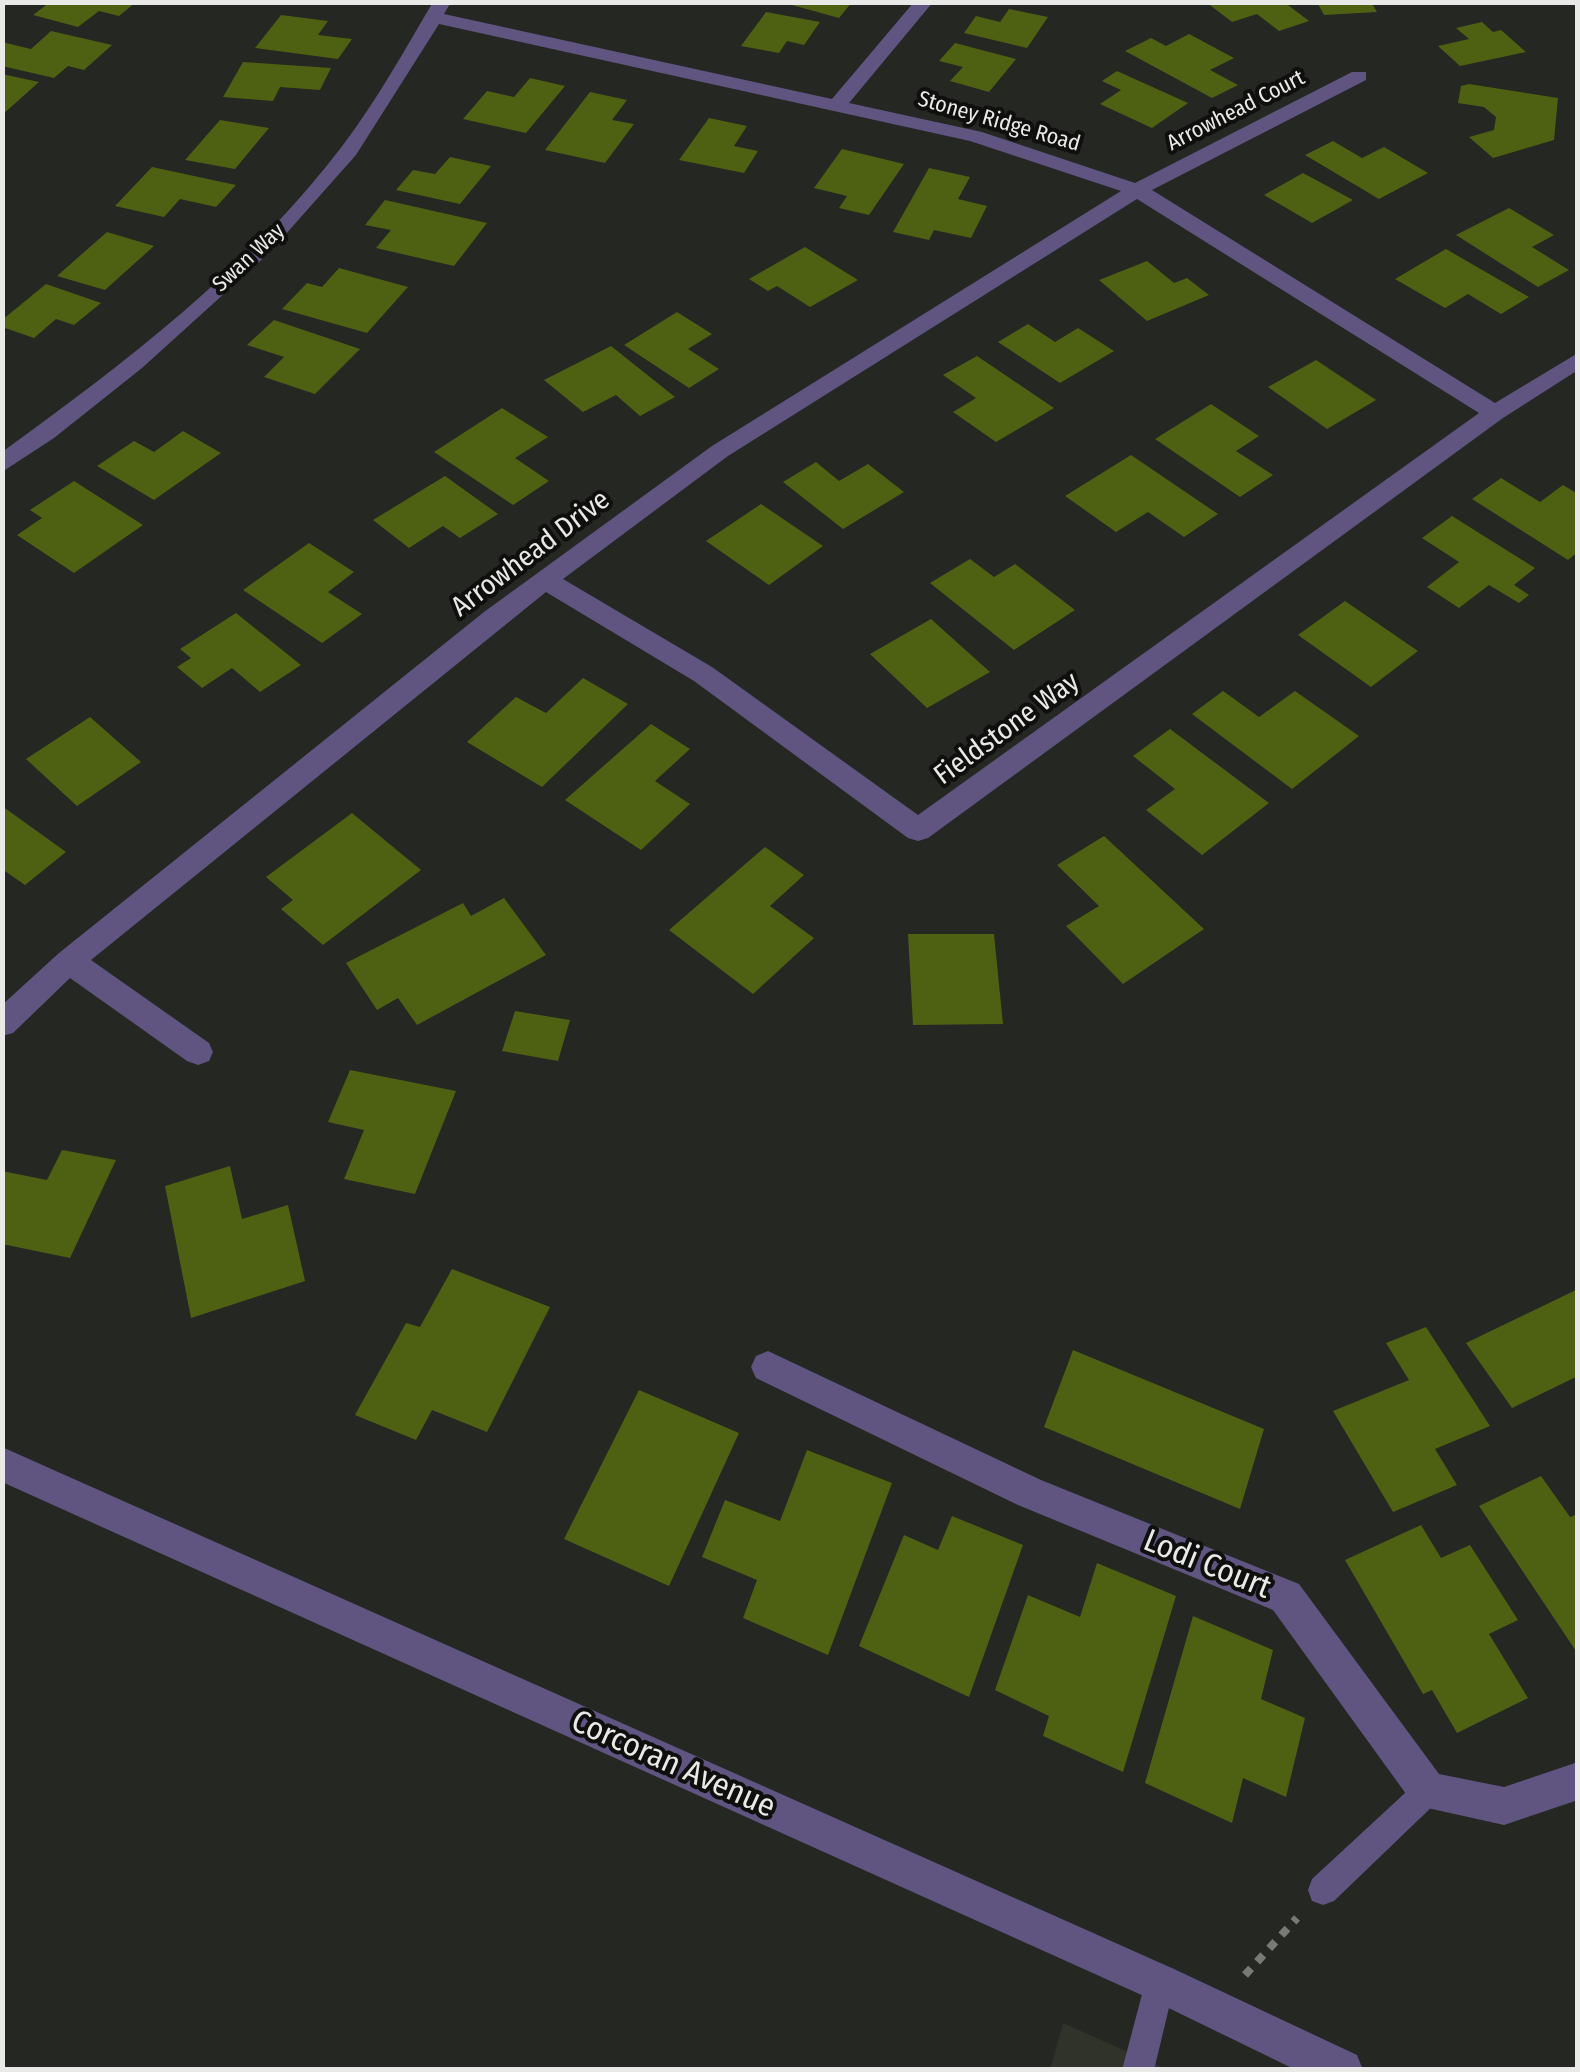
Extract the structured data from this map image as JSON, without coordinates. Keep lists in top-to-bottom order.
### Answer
{
  "streets": {
    "street": [
      "Arrowhead Court",
      "Stoney Ridge Road",
      "Swan Way",
      "Arrowhead Drive",
      "Fieldstone Way",
      "Lodi Court",
      "Corcoran Avenue"
    ]
  },
  "crossings": [
    ["Arrowhead Court", "Stoney Ridge Road"],
    ["Arrowhead Court", "Arrowhead Drive"],
    ["Stoney Ridge Road", "Swan Way"],
    ["Stoney Ridge Road", "Arrowhead Drive"],
    ["Stoney Ridge Road", "Fieldstone Way"],
    ["Arrowhead Drive", "Fieldstone Way"]
  ]
}
